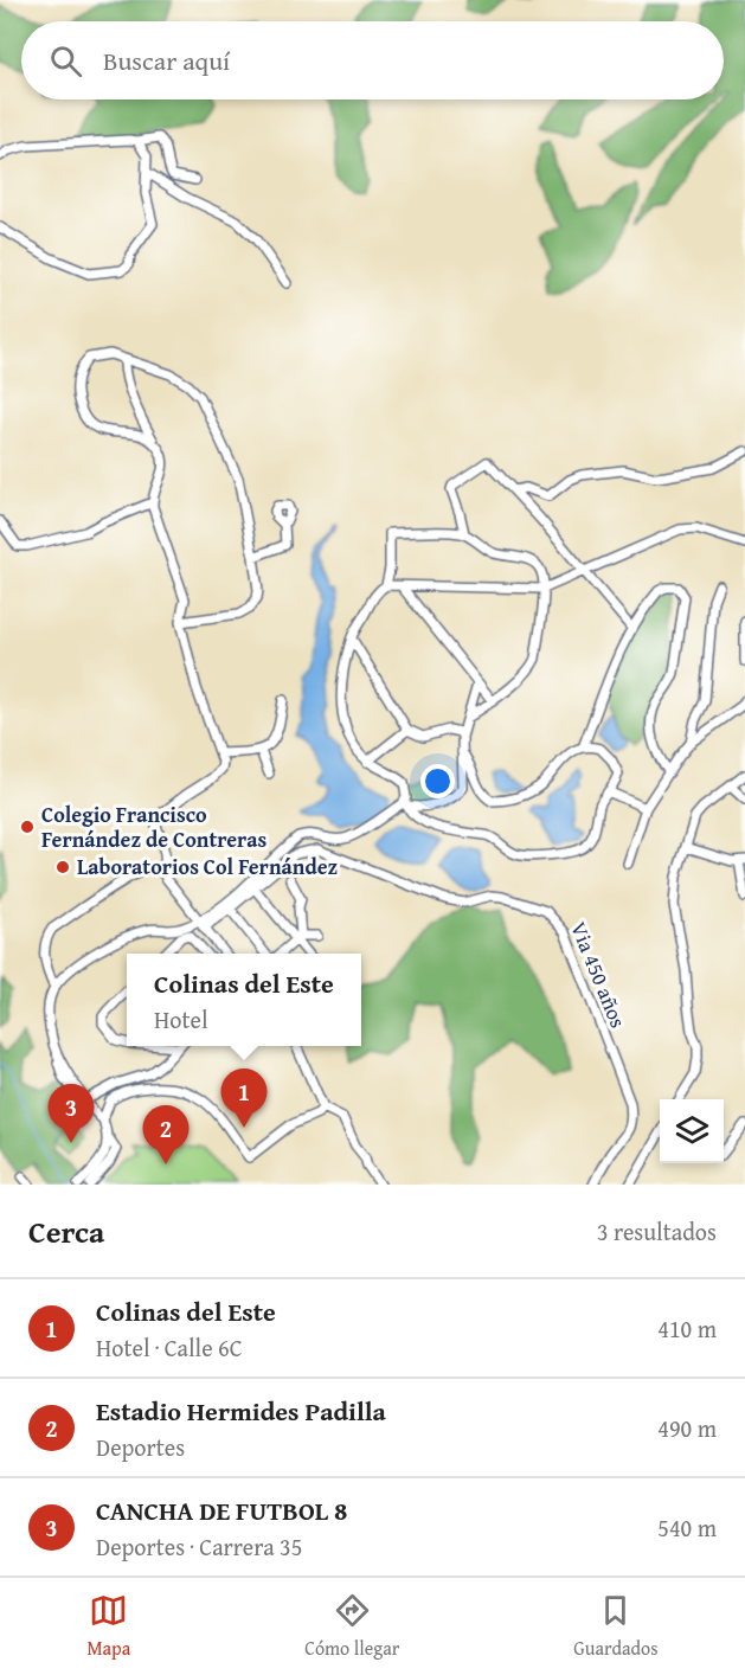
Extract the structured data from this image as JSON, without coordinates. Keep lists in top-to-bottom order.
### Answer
{
  "streets": {
    "street": ["Via 450 años"]
  },
  "places": ["Colegio Francisco Fernández de Contreras", "Laboratorios Col Fernández"],
  "page": {
    "search": "Buscar aquí",
    "popup": ["Colinas del Este", "Hotel"],
    "pins": ["1", "3", "2"],
    "heading": ["Cerca", "3 resultados"],
    "list": [
      {
        "mark": "1",
        "name": "Colinas del Este",
        "note": "Hotel · Calle 6C",
        "value": "410 m"
      },
      {
        "mark": "2",
        "name": "Estadio Hermides Padilla",
        "note": "Deportes",
        "value": "490 m"
      },
      {
        "mark": "3",
        "name": "CANCHA DE FUTBOL 8",
        "note": "Deportes · Carrera 35",
        "value": "540 m"
      }
    ],
    "nav": ["Mapa", "Cómo llegar", "Guardados"]
  }
}
